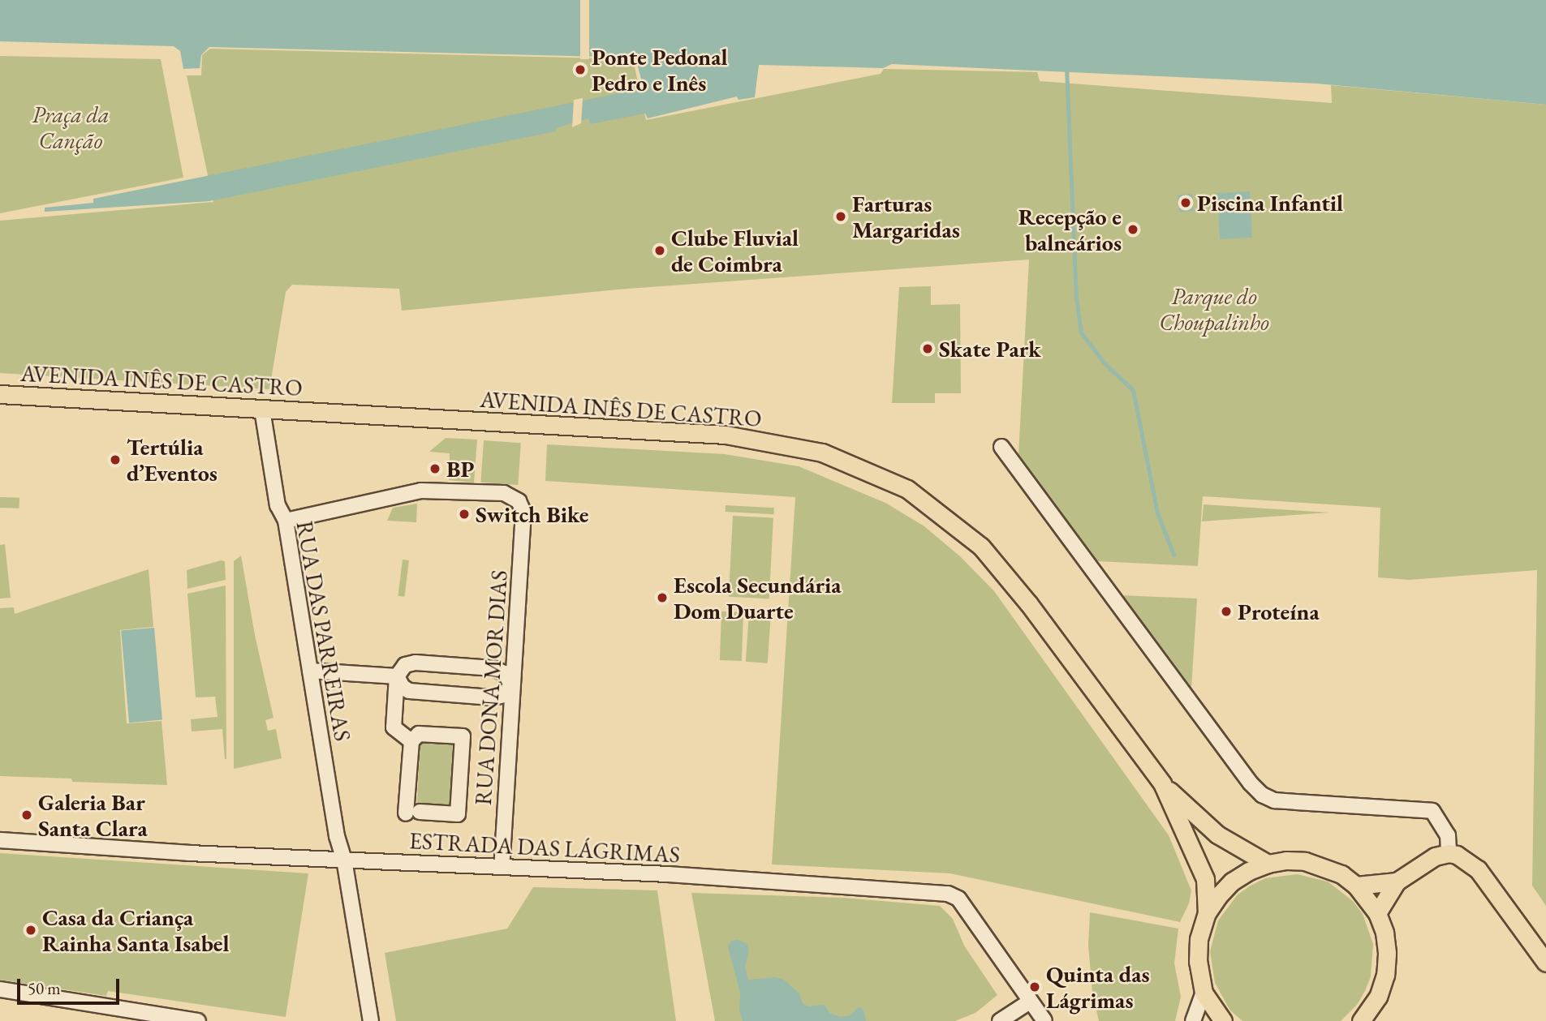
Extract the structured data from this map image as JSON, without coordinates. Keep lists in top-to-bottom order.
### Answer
{
  "streets": {
    "main road": ["AVENIDA INÊS DE CASTRO"],
    "street": ["RUA DAS PARREIRAS", "RUA DONA MOR DIAS", "ESTRADA DAS LÁGRIMAS"]
  },
  "crossings": [
    ["AVENIDA INÊS DE CASTRO", "RUA DAS PARREIRAS"],
    ["RUA DAS PARREIRAS", "RUA DONA MOR DIAS"],
    ["RUA DAS PARREIRAS", "ESTRADA DAS LÁGRIMAS"],
    ["RUA DONA MOR DIAS", "ESTRADA DAS LÁGRIMAS"]
  ],
  "parks": ["Praça da Canção", "Parque do Choupalinho"],
  "places": [
    "Ponte Pedonal Pedro e Inês",
    "Piscina Infantil",
    "Farturas Margaridas",
    "Recepção e balneários",
    "Clube Fluvial de Coimbra",
    "Skate Park",
    "Tertúlia d’Eventos",
    "BP",
    "Switch Bike",
    "Escola Secundária Dom Duarte",
    "Proteína",
    "Galeria Bar Santa Clara",
    "Casa da Criança Rainha Santa Isabel",
    "Quinta das Lágrimas"
  ],
  "scale_bar": "50 m"
}
